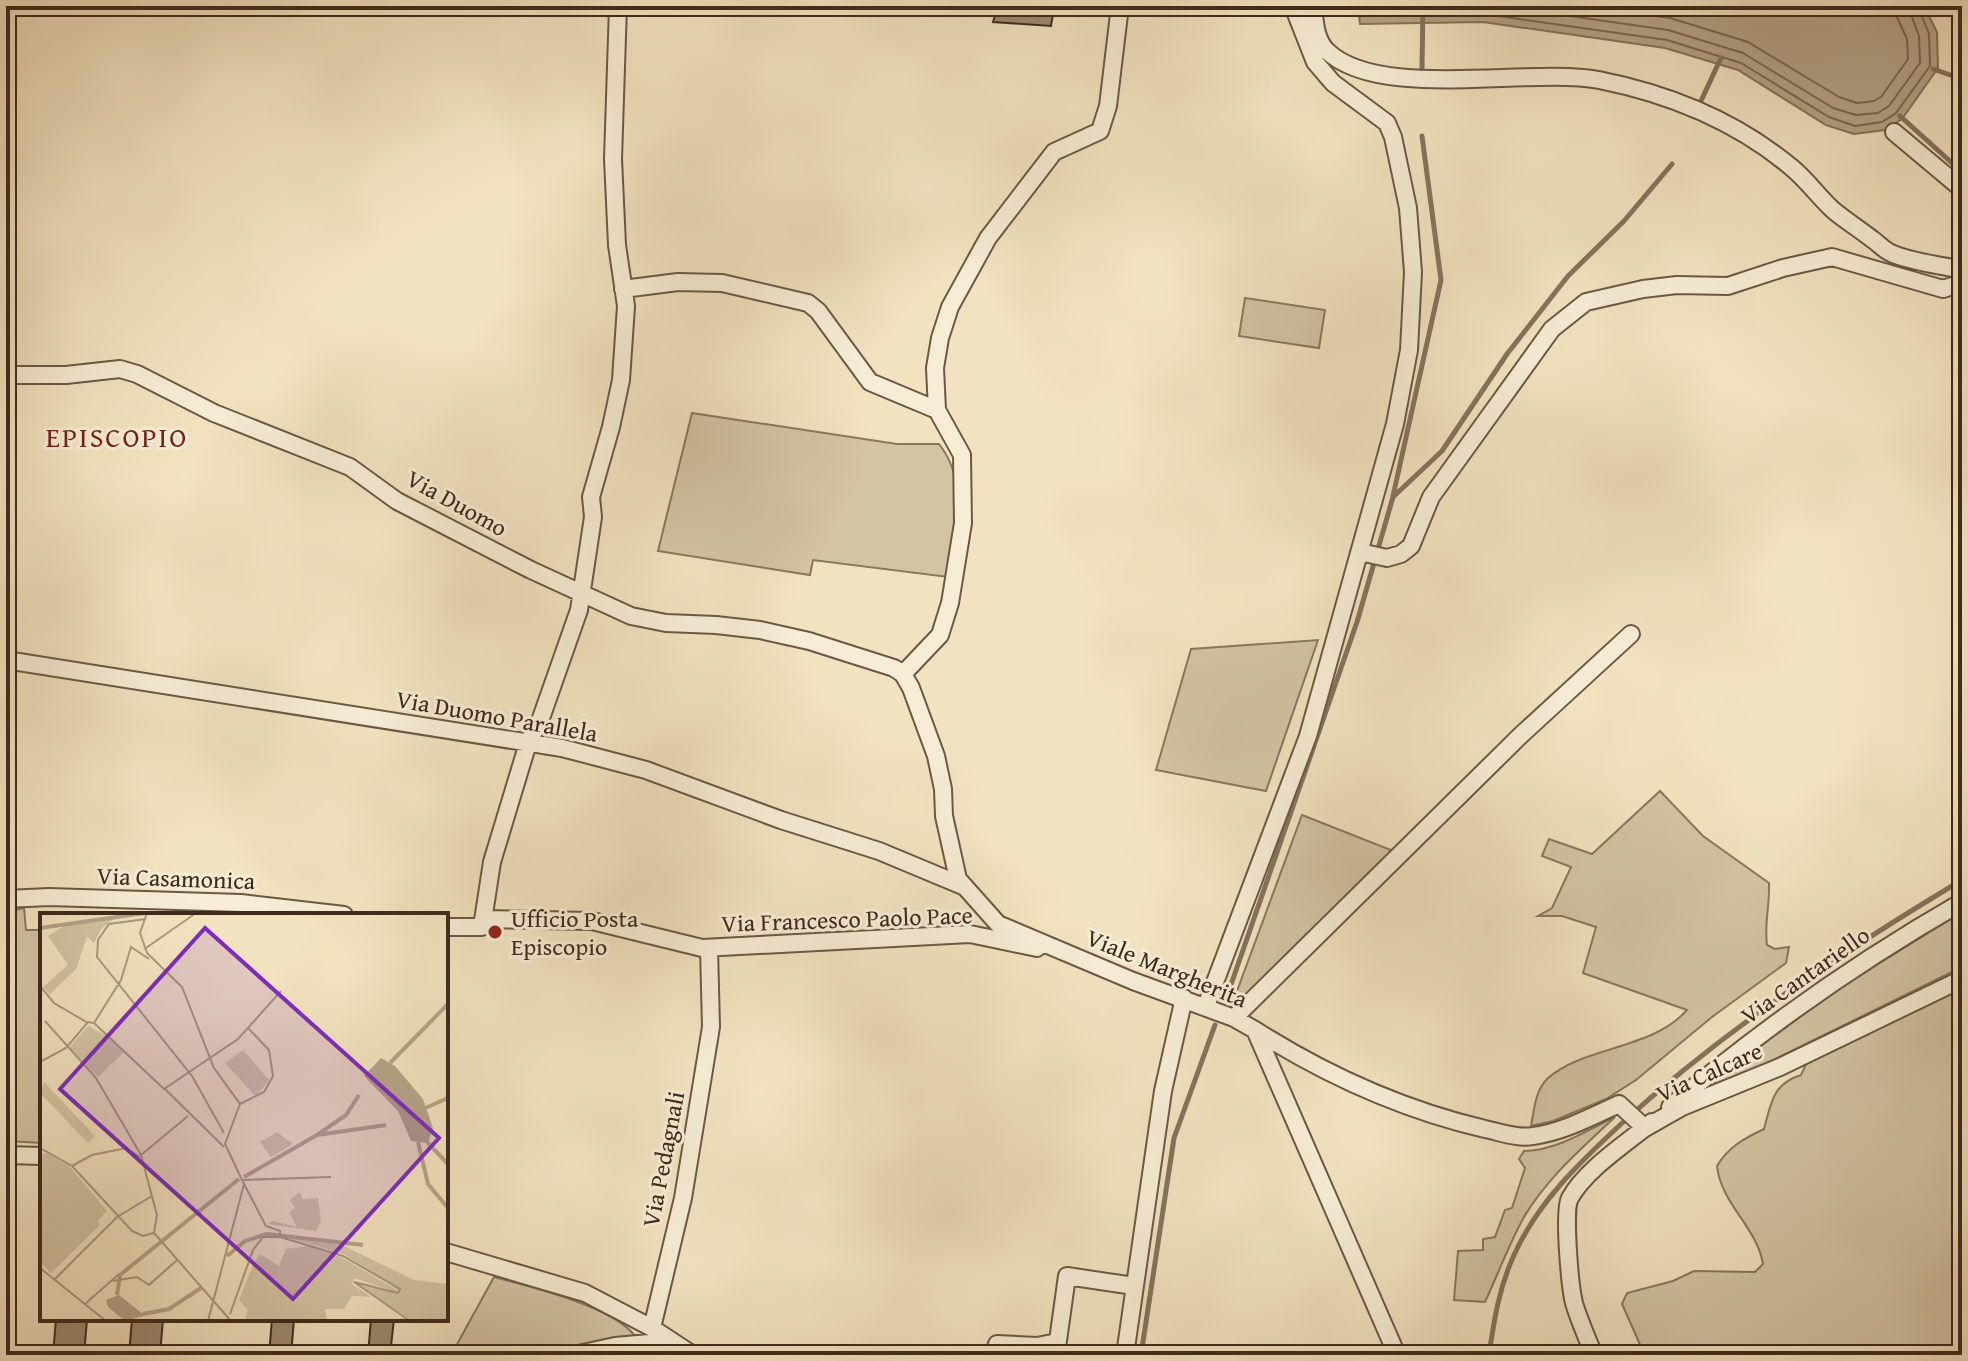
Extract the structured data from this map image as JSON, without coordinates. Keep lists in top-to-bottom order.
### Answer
{
  "streets": {
    "street": [
      "Via Duomo",
      "Via Duomo Parallela",
      "Via Casamonica",
      "Via Francesco Paolo Pace",
      "Viale Margherita",
      "Via Cantariello",
      "Via Calcare",
      "Via Pedagnali"
    ]
  },
  "crossings": [
    ["Via Duomo", "Viale Margherita"],
    ["Via Duomo Parallela", "Viale Margherita"],
    ["Via Francesco Paolo Pace", "Viale Margherita"],
    ["Via Francesco Paolo Pace", "Via Pedagnali"],
    ["Viale Margherita", "Via Calcare"],
    ["Via Cantariello", "Via Calcare"]
  ],
  "districts": ["EPISCOPIO"],
  "places": ["Ufficio Posta Episcopio"]
}
